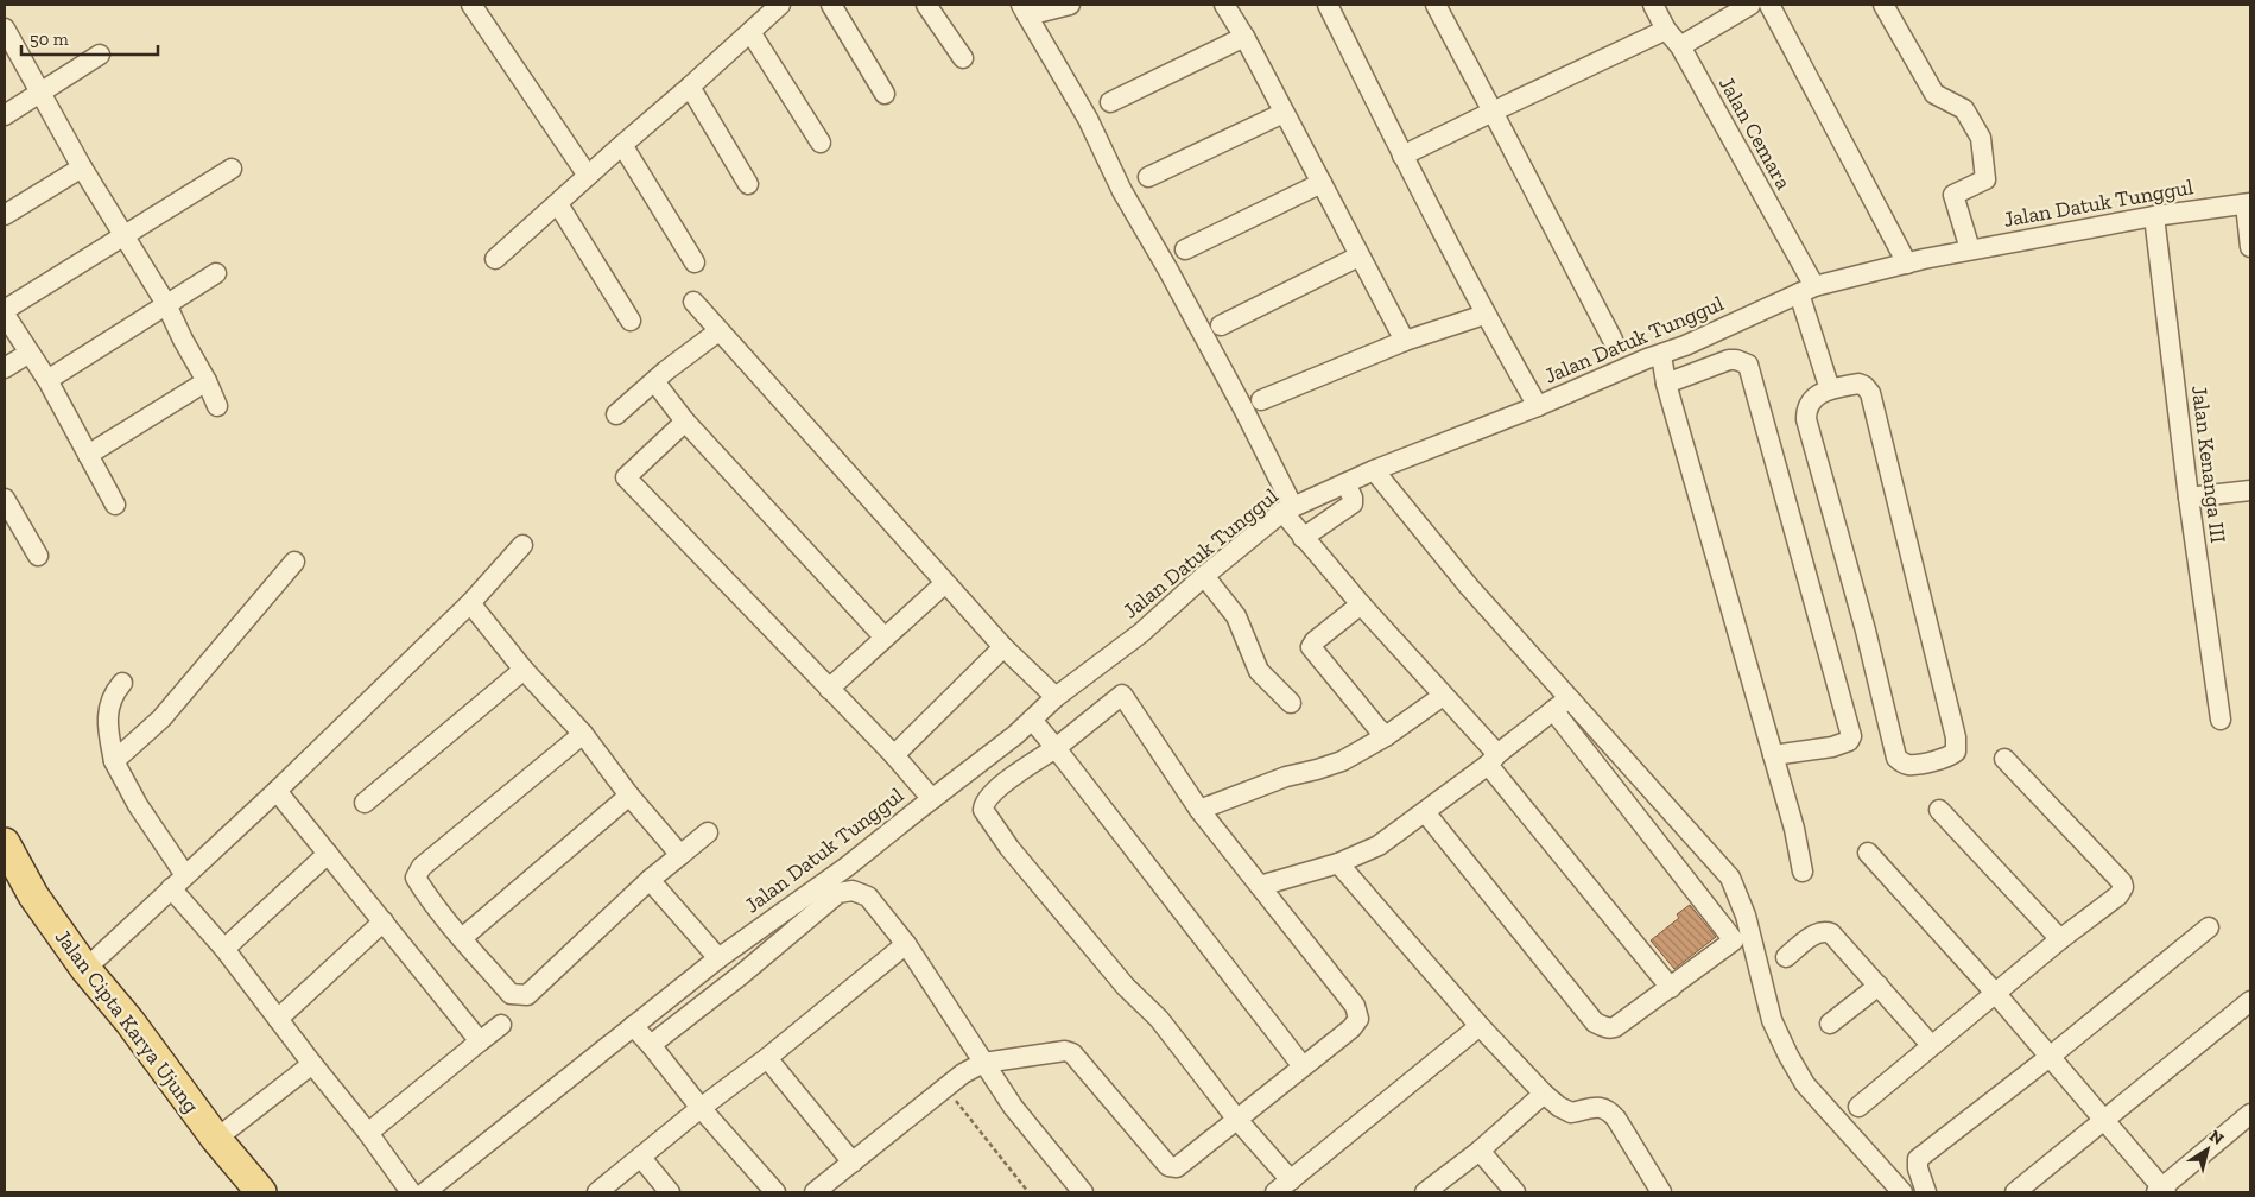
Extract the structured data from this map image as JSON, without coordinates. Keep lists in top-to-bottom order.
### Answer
{
  "streets": {
    "main road": ["Jalan Cipta Karya Ujung"],
    "street": ["Jalan Cemara", "Jalan Datuk Tunggul", "Jalan Kenanga III"]
  },
  "crossings": [
    ["Jalan Cemara", "Jalan Datuk Tunggul"],
    ["Jalan Datuk Tunggul", "Jalan Kenanga III"]
  ],
  "scale_bar": "50 m",
  "north": "top right"
}
